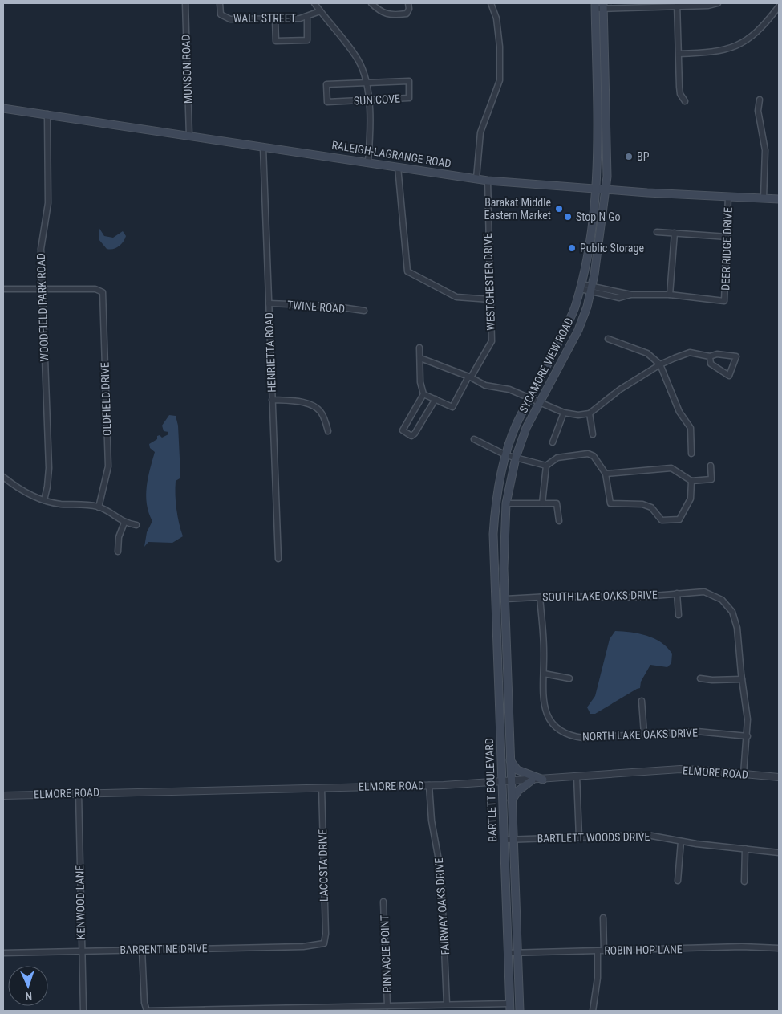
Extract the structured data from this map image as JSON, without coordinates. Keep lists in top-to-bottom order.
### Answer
{
  "streets": {
    "main road": ["RALEIGH-LAGRANGE ROAD", "SYCAMORE VIEW ROAD", "BARTLETT BOULEVARD"],
    "street": [
      "WALL STREET",
      "MUNSON ROAD",
      "SUN COVE",
      "DEER RIDGE DRIVE",
      "WESTCHESTER DRIVE",
      "TWINE ROAD",
      "WOODFIELD PARK ROAD",
      "HENRIETTA ROAD",
      "OLDFIELD DRIVE",
      "SOUTH LAKE OAKS DRIVE",
      "NORTH LAKE OAKS DRIVE",
      "ELMORE ROAD",
      "BARTLETT WOODS DRIVE",
      "LACOSTA DRIVE",
      "KENWOOD LANE",
      "FAIRWAY OAKS DRIVE",
      "BARRENTINE DRIVE",
      "ROBIN HOP LANE",
      "PINNACLE POINT"
    ]
  },
  "crossings": [
    ["MUNSON ROAD", "RALEIGH-LAGRANGE ROAD"],
    ["RALEIGH-LAGRANGE ROAD", "DEER RIDGE DRIVE"],
    ["RALEIGH-LAGRANGE ROAD", "WESTCHESTER DRIVE"],
    ["RALEIGH-LAGRANGE ROAD", "WOODFIELD PARK ROAD"],
    ["RALEIGH-LAGRANGE ROAD", "HENRIETTA ROAD"],
    ["RALEIGH-LAGRANGE ROAD", "SYCAMORE VIEW ROAD"],
    ["TWINE ROAD", "HENRIETTA ROAD"],
    ["WOODFIELD PARK ROAD", "OLDFIELD DRIVE"],
    ["SYCAMORE VIEW ROAD", "BARTLETT BOULEVARD"],
    ["SOUTH LAKE OAKS DRIVE", "BARTLETT BOULEVARD"],
    ["ELMORE ROAD", "BARTLETT BOULEVARD"],
    ["ELMORE ROAD", "LACOSTA DRIVE"],
    ["ELMORE ROAD", "KENWOOD LANE"],
    ["ELMORE ROAD", "FAIRWAY OAKS DRIVE"],
    ["BARTLETT BOULEVARD", "BARTLETT WOODS DRIVE"],
    ["BARTLETT BOULEVARD", "ROBIN HOP LANE"],
    ["LACOSTA DRIVE", "BARRENTINE DRIVE"],
    ["KENWOOD LANE", "BARRENTINE DRIVE"]
  ],
  "places": [
    "BP",
    "Barakat Middle Eastern Market",
    "Stop N Go",
    "Public Storage"
  ],
  "north": "bottom"
}
